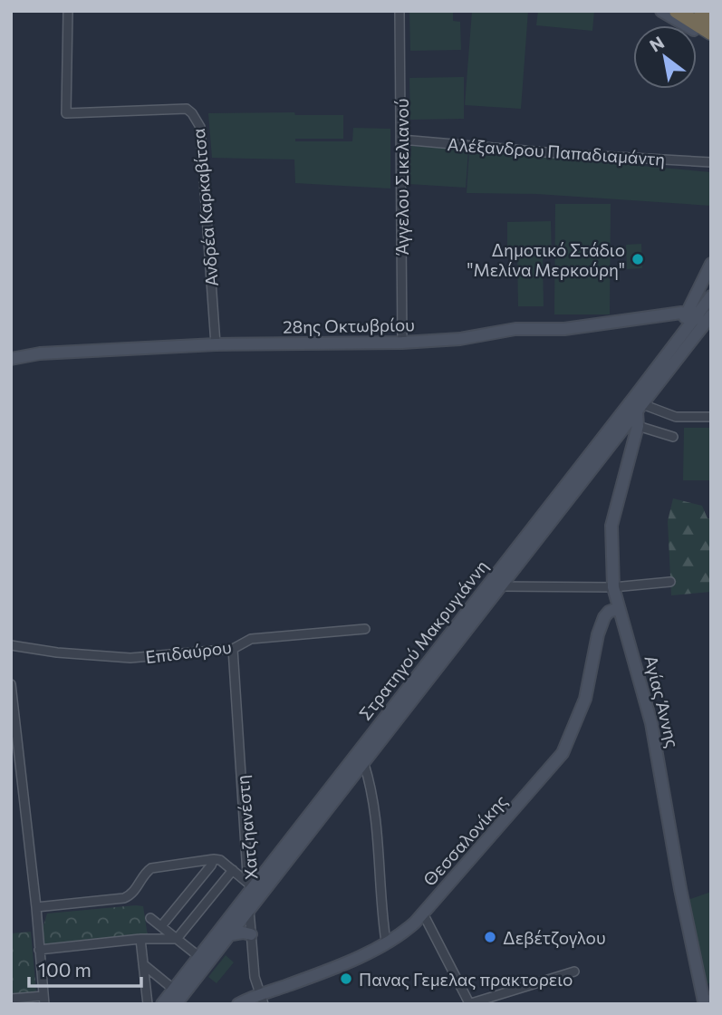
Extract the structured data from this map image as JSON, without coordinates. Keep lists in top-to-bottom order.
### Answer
{
  "streets": {
    "street": [
      "Αλέξανδρου Παπαδιαμάντη",
      "Άγγελου Σικελιανού",
      "Ανδρέα Καρκαβίτσα",
      "28ης Οκτωβρίου",
      "Στρατηγού Μακρυγιάννη",
      "Επιδαύρου",
      "Αγίας Άννης",
      "Χατζηανέστη",
      "Θεσσαλονίκης"
    ]
  },
  "crossings": [
    ["Αλέξανδρου Παπαδιαμάντη", "Άγγελου Σικελιανού"],
    ["Άγγελου Σικελιανού", "28ης Οκτωβρίου"],
    ["Ανδρέα Καρκαβίτσα", "28ης Οκτωβρίου"],
    ["28ης Οκτωβρίου", "Στρατηγού Μακρυγιάννη"],
    ["Στρατηγού Μακρυγιάννη", "Αγίας Άννης"],
    ["Στρατηγού Μακρυγιάννη", "Χατζηανέστη"],
    ["Επιδαύρου", "Χατζηανέστη"],
    ["Αγίας Άννης", "Θεσσαλονίκης"],
    ["Χατζηανέστη", "Θεσσαλονίκης"]
  ],
  "places": ["Δημοτικό Στάδιο \"Μελίνα Μερκούρη\"", "Δεβέτζογλου", "Πανας Γεμελας πρακτορειο"],
  "scale_bar": "100 m",
  "north": "top left"
}
